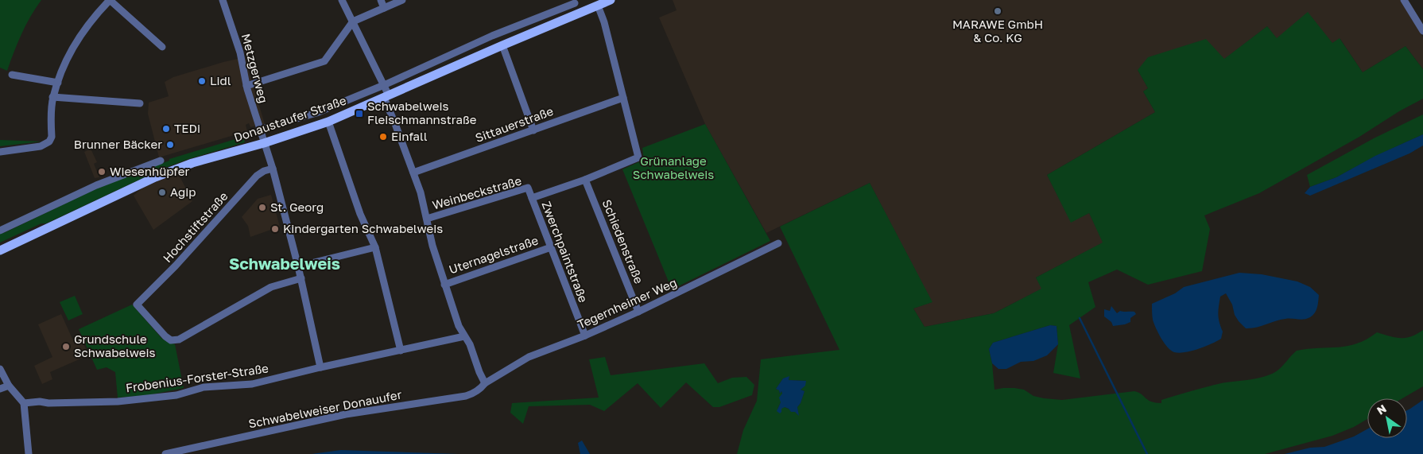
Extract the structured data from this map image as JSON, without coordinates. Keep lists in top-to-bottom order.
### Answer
{
  "streets": {
    "main road": ["Donaustaufer Straße"],
    "street": [
      "Metzgerweg",
      "Sittauerstraße",
      "Weinbeckstraße",
      "Hochstiftstraße",
      "Schiedenstraße",
      "Zwerchpaintstraße",
      "Uternagelstraße",
      "Tegernheimer Weg",
      "Frobenius-Forster-Straße",
      "Schwabelweiser Donauufer"
    ]
  },
  "crossings": [
    ["Metzgerweg", "Donaustaufer Straße"],
    ["Metzgerweg", "Hochstiftstraße"],
    ["Metzgerweg", "Frobenius-Forster-Straße"],
    ["Sittauerstraße", "Weinbeckstraße"],
    ["Weinbeckstraße", "Schiedenstraße"],
    ["Weinbeckstraße", "Zwerchpaintstraße"],
    ["Schiedenstraße", "Tegernheimer Weg"],
    ["Zwerchpaintstraße", "Uternagelstraße"],
    ["Zwerchpaintstraße", "Tegernheimer Weg"],
    ["Tegernheimer Weg", "Schwabelweiser Donauufer"]
  ],
  "districts": ["Schwabelweis"],
  "parks": ["Grünanlage Schwabelweis"],
  "places": {
    "other": [
      "MARAWE GmbH & Co. KG",
      "Lidl",
      "TEDi",
      "Einfall",
      "Brunner Bäcker",
      "Wiesenhüpfer",
      "Agip",
      "St. Georg",
      "Kindergarten Schwabelweis",
      "Grundschule Schwabelweis"
    ],
    "transit": ["Schwabelweis Fleischmannstraße"]
  },
  "north": "top left"
}
